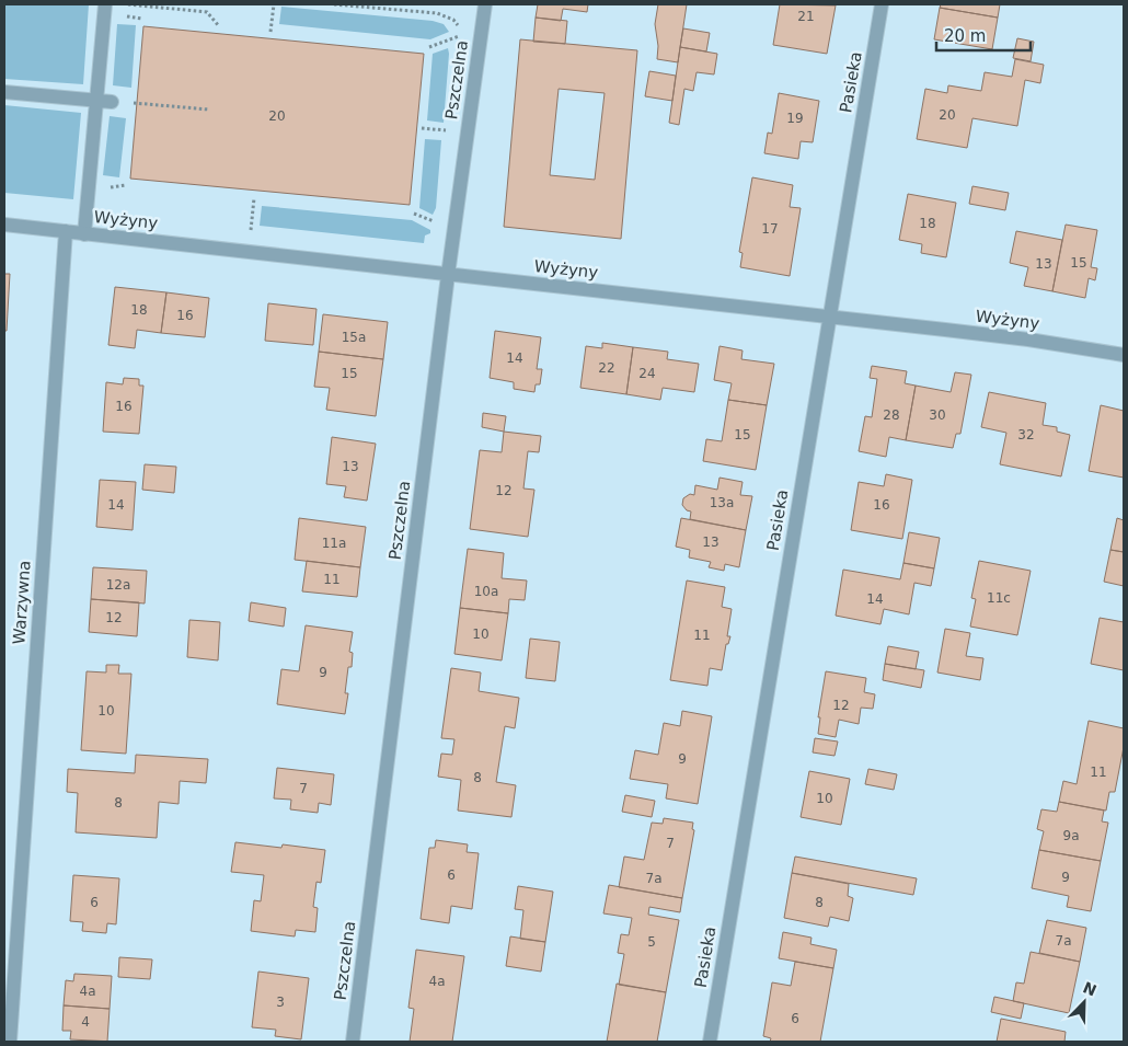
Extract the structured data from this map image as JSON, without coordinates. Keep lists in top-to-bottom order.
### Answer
{
  "streets": {
    "street": [
      "Pszczelna",
      "Pasieka",
      "Wyżyny",
      "Warzywna"
    ]
  },
  "crossings": [
    ["Pszczelna", "Wyżyny"],
    ["Pasieka", "Wyżyny"],
    ["Wyżyny", "Warzywna"]
  ],
  "house_numbers": [
    "21",
    "20",
    "20",
    "19",
    "18",
    "17",
    "15",
    "13",
    "18",
    "16",
    "15a",
    "14",
    "22",
    "15",
    "24",
    "16",
    "28",
    "30",
    "15",
    "32",
    "13",
    "12",
    "13a",
    "14",
    "16",
    "13",
    "11a",
    "11",
    "12a",
    "10a",
    "11c",
    "14",
    "12",
    "10",
    "11",
    "9",
    "12",
    "10",
    "9",
    "11",
    "8",
    "7",
    "10",
    "8",
    "9a",
    "7",
    "6",
    "9",
    "7a",
    "6",
    "8",
    "7a",
    "5",
    "4a",
    "4a",
    "3",
    "6",
    "4"
  ],
  "scale_bar": "20 m",
  "north": "top right"
}
